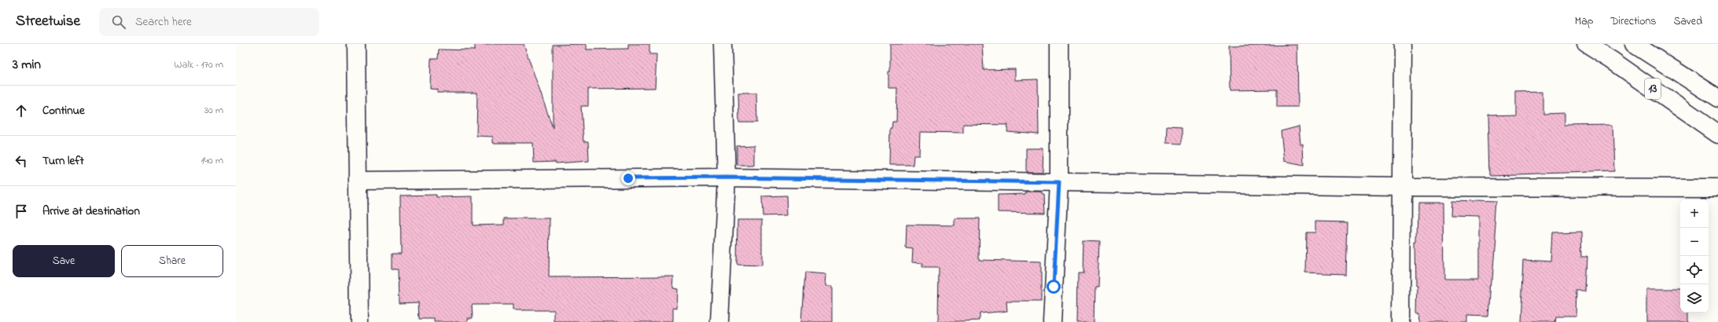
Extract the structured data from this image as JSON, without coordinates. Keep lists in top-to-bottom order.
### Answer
{
  "streets": {
    "street": ["13"]
  },
  "page": {
    "header": "Streetwise",
    "search": "Search here",
    "nav": ["Map", "Directions", "Saved"],
    "heading": ["3 min", "Walk · 170 m"],
    "list": [
      ["Continue", "30 m"],
      ["Turn left", "140 m"],
      "Arrive at destination"
    ],
    "map_buttons": ["+", "−"],
    "buttons": ["Save", "Share"]
  }
}
